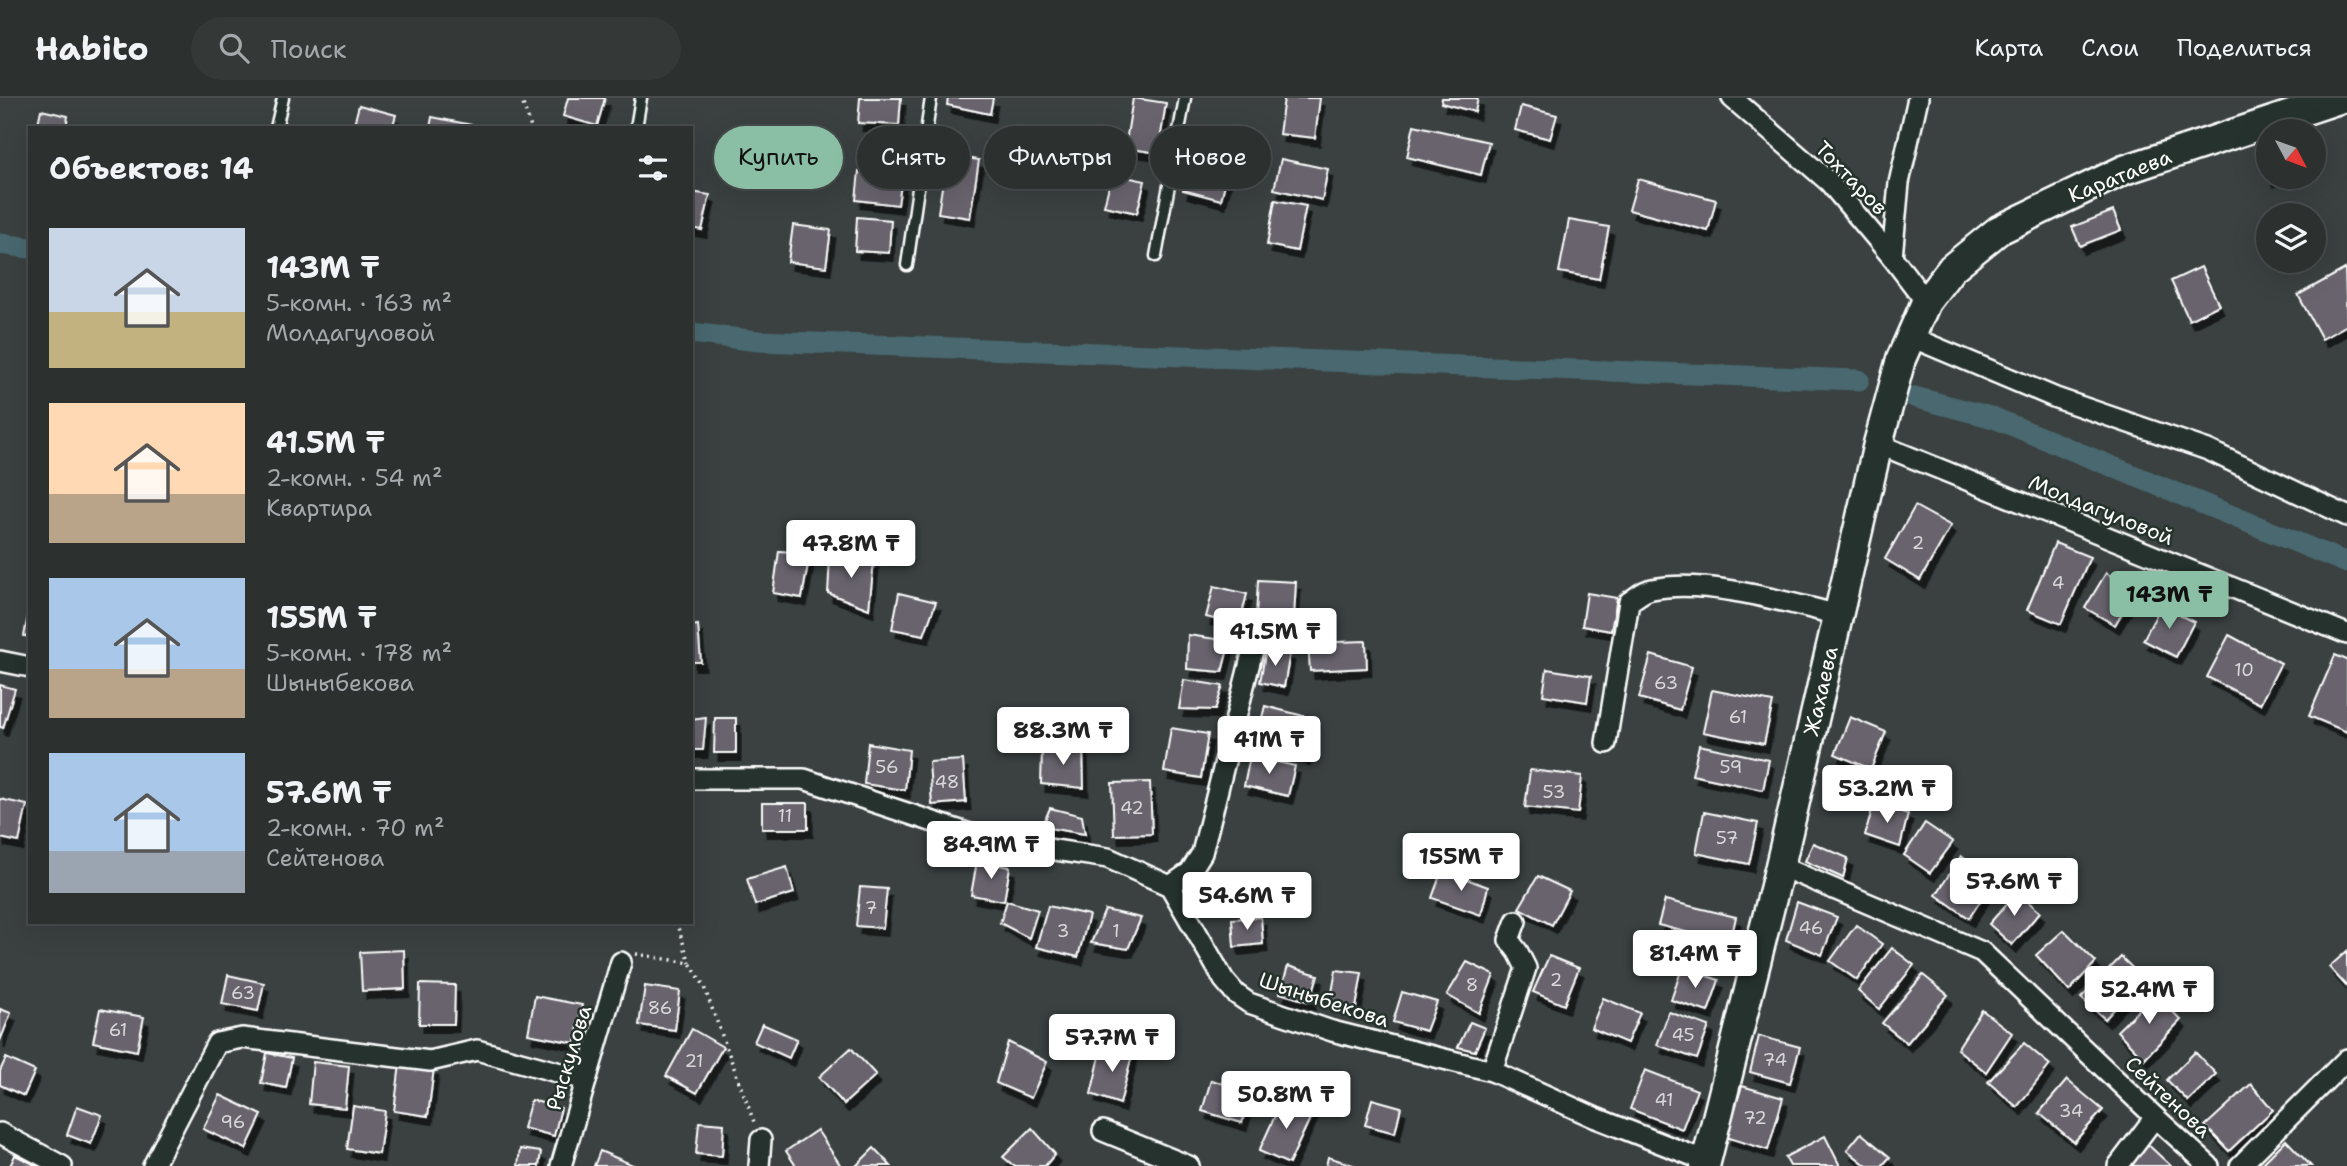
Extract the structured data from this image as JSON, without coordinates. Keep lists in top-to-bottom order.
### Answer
{
  "streets": {
    "street": [
      "Каратаева",
      "Тохтаров",
      "Молдагуловой",
      "Жахаева",
      "Шыныбекова",
      "Рыскулова",
      "Сейтенова"
    ]
  },
  "crossings": [
    ["Каратаева", "Тохтаров"],
    ["Каратаева", "Жахаева"],
    ["Тохтаров", "Жахаева"],
    ["Молдагуловой", "Жахаева"],
    ["Жахаева", "Шыныбекова"],
    ["Жахаева", "Сейтенова"]
  ],
  "house_numbers": [
    "2",
    "4",
    "10",
    "63",
    "61",
    "56",
    "59",
    "48",
    "53",
    "42",
    "11",
    "57",
    "7",
    "46",
    "3",
    "1",
    "2",
    "8",
    "63",
    "86",
    "61",
    "45",
    "74",
    "21",
    "41",
    "34",
    "72",
    "96"
  ],
  "north": "bottom right",
  "page": {
    "header": "Habito",
    "search": "Поиск",
    "nav": ["Карта", "Слои", "Поделиться"],
    "chip": [
      "Купить",
      "Снять",
      "Фильтры",
      "Новое"
    ],
    "heading": "Объектов: 14",
    "list": [
      {
        "name": "143M ₸",
        "note": "5-комн. · 163 m² · Молдагуловой"
      },
      {
        "name": "41.5M ₸",
        "note": "2-комн. · 54 m² · Квартира"
      },
      {
        "name": "155M ₸",
        "note": "5-комн. · 178 m² · Шыныбекова"
      },
      {
        "name": "57.6M ₸",
        "note": "2-комн. · 70 m² · Сейтенова"
      }
    ],
    "price": [
      "47.8M ₸",
      "143M ₸",
      "41.5M ₸",
      "88.3M ₸",
      "41M ₸",
      "53.2M ₸",
      "84.9M ₸",
      "155M ₸",
      "57.6M ₸",
      "54.6M ₸",
      "81.4M ₸",
      "52.4M ₸",
      "57.7M ₸",
      "50.8M ₸"
    ]
  }
}
